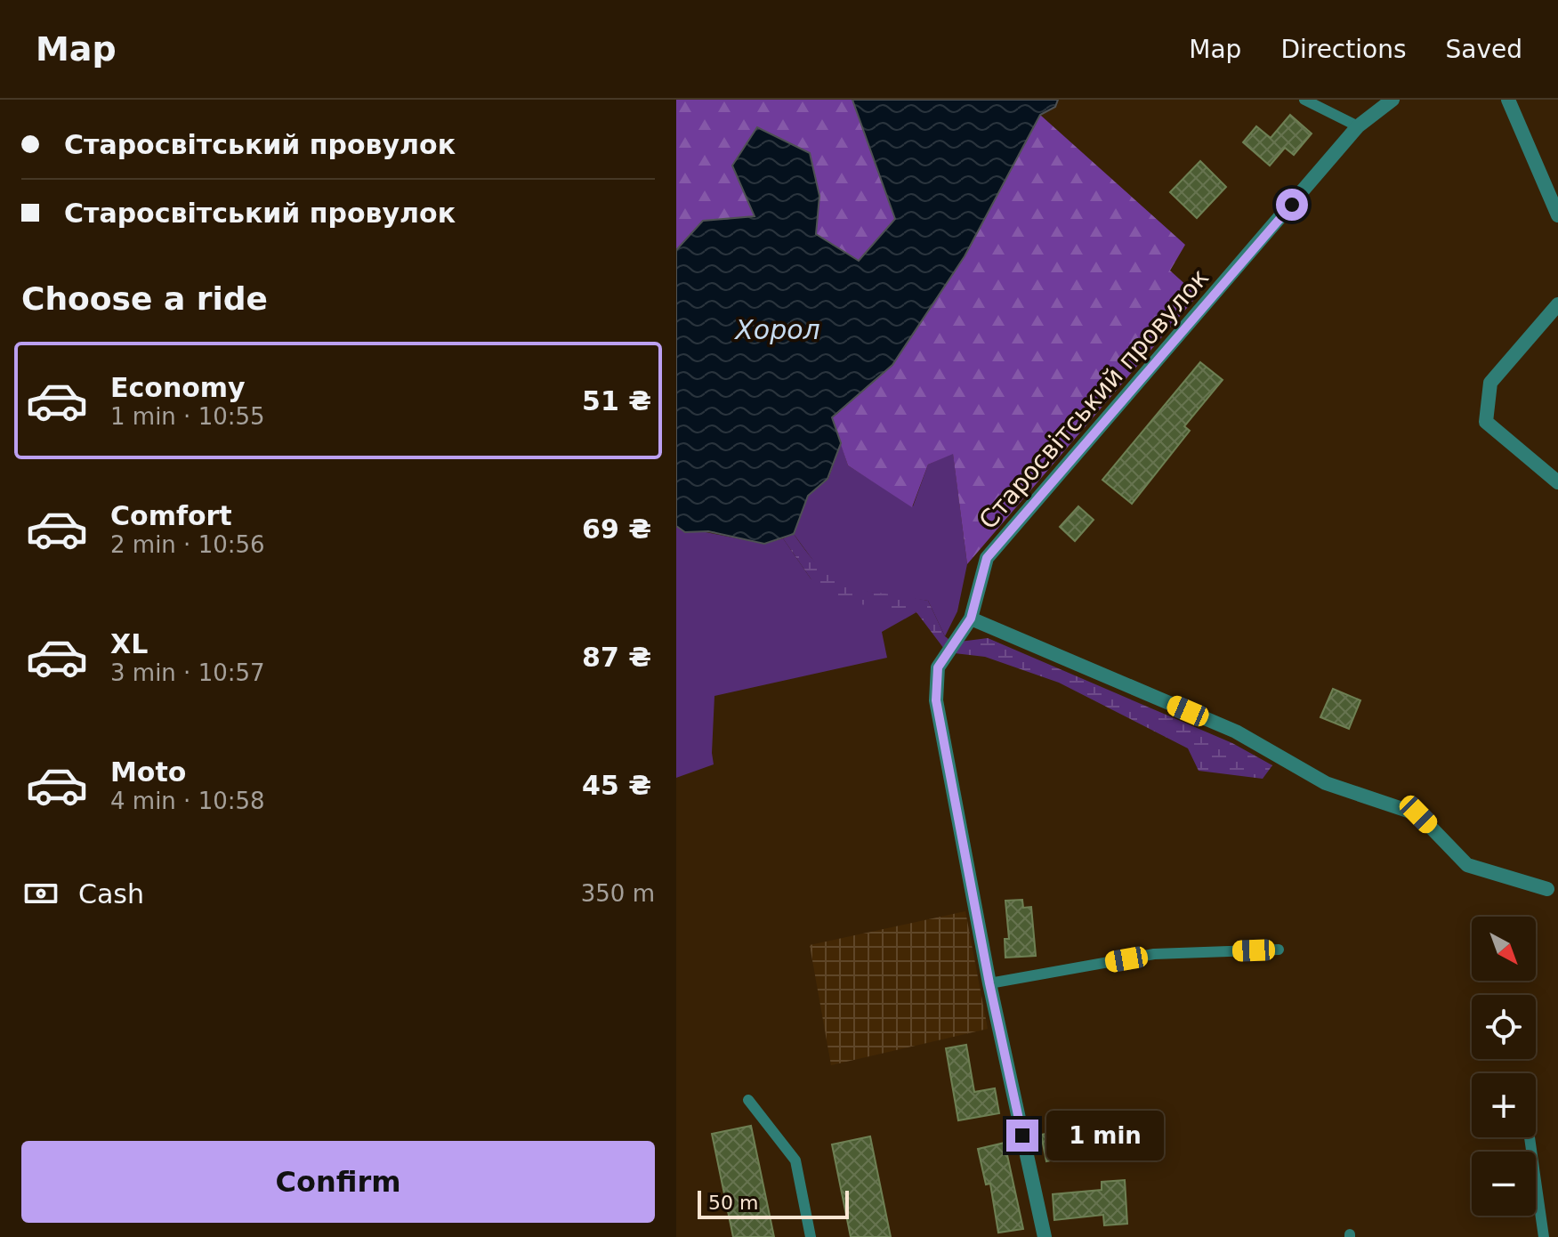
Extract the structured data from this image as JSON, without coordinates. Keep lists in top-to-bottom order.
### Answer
{
  "streets": {
    "street": ["Старосвітський провулок"]
  },
  "water": ["Хорол"],
  "scale_bar": "50 m",
  "north": "bottom right",
  "page": {
    "header": "Map",
    "nav": ["Map", "Directions", "Saved"],
    "banner": ["Старосвітський провулок", "Старосвітський провулок"],
    "heading": "Choose a ride",
    "list": [
      {
        "name": "Economy",
        "note": "1 min · 10:55",
        "value": "51 ₴"
      },
      {
        "name": "Comfort",
        "note": "2 min · 10:56",
        "value": "69 ₴"
      },
      {
        "name": "XL",
        "note": "3 min · 10:57",
        "value": "87 ₴"
      },
      {
        "name": "Moto",
        "note": "4 min · 10:58",
        "value": "45 ₴"
      }
    ],
    "pay": ["Cash", "350 m"],
    "map_buttons": ["+", "−"],
    "bubble": "1 min",
    "buttons": "Confirm",
    "scale": "50 m"
  }
}
